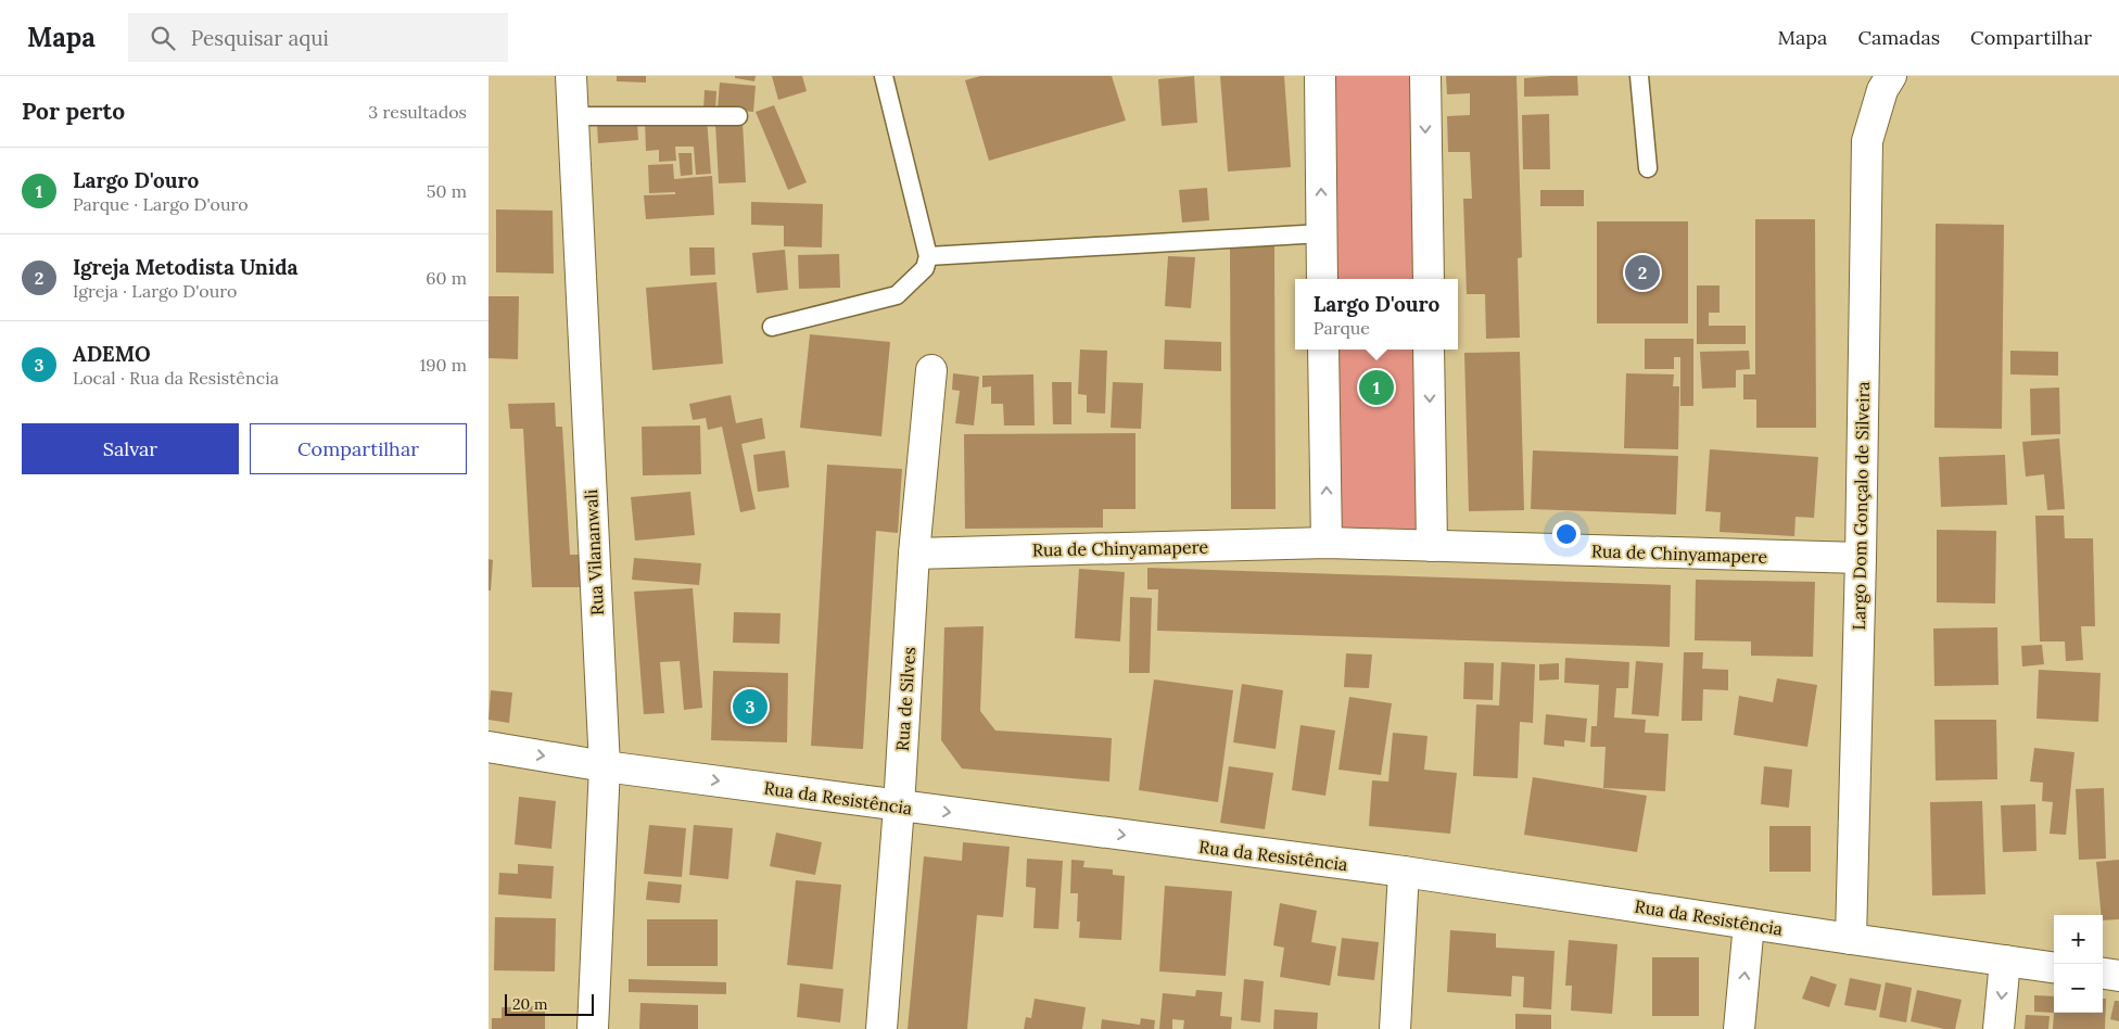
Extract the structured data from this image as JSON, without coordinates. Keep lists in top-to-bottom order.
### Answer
{
  "streets": {
    "street": [
      "Largo Dom Gonçalo de Silveira",
      "Rua de Chinyamapere",
      "Rua Vilananwali",
      "Rua de Silves",
      "Rua da Resistência"
    ]
  },
  "crossings": [
    ["Largo Dom Gonçalo de Silveira", "Rua de Chinyamapere"],
    ["Largo Dom Gonçalo de Silveira", "Rua da Resistência"],
    ["Rua de Chinyamapere", "Rua de Silves"],
    ["Rua Vilananwali", "Rua da Resistência"],
    ["Rua de Silves", "Rua da Resistência"]
  ],
  "one_way": ["Rua da Resistência"],
  "scale_bar": "20 m",
  "page": {
    "header": "Mapa",
    "search": "Pesquisar aqui",
    "nav": ["Mapa", "Camadas", "Compartilhar"],
    "heading": ["Por perto", "3 resultados"],
    "list": [
      {
        "mark": "1",
        "name": "Largo D'ouro",
        "note": "Parque · Largo D'ouro",
        "value": "50 m"
      },
      {
        "mark": "2",
        "name": "Igreja Metodista Unida",
        "note": "Igreja · Largo D'ouro",
        "value": "60 m"
      },
      {
        "mark": "3",
        "name": "ADEMO",
        "note": "Local · Rua da Resistência",
        "value": "190 m"
      }
    ],
    "pins": ["2", "1", "3"],
    "popup": ["Largo D'ouro", "Parque"],
    "buttons": ["Salvar", "Compartilhar"],
    "map_buttons": ["+", "−"],
    "scale": "20 m"
  }
}
